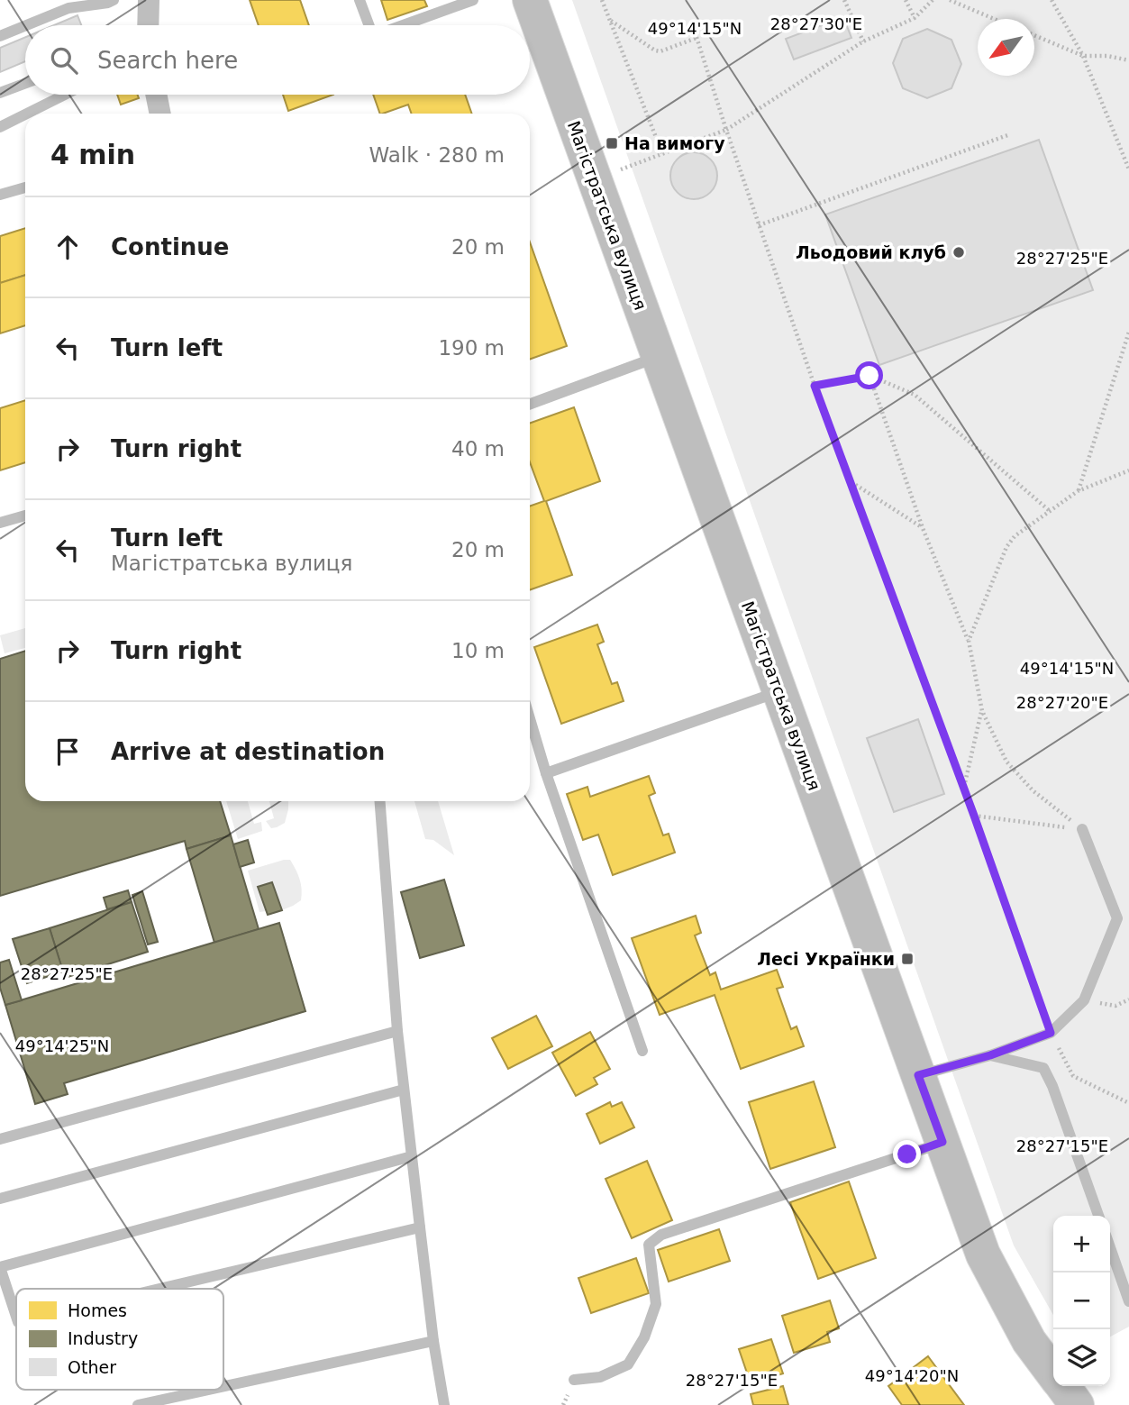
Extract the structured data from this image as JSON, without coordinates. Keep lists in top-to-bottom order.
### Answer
{
  "streets": {
    "main road": ["Магістратська вулиця"]
  },
  "places": {
    "transit": ["На вимогу", "Лесі Українки"],
    "other": ["Льодовий клуб"]
  },
  "legend": ["Homes", "Industry", "Other"],
  "north": "bottom left",
  "page": {
    "search": "Search here",
    "heading": ["4 min", "Walk · 280 m"],
    "list": [
      ["Continue", "20 m"],
      ["Turn left", "190 m"],
      ["Turn right", "40 m"],
      ["Turn left", "Магістратська вулиця", "20 m"],
      ["Turn right", "10 m"],
      "Arrive at destination"
    ],
    "map_buttons": ["+", "−"]
  },
  "coordinates": [
    "28°27'30\"E",
    "49°14'15\"N",
    "28°27'25\"E",
    "28°27'20\"E",
    "49°14'25\"N",
    "28°27'15\"E",
    "49°14'20\"N"
  ]
}
